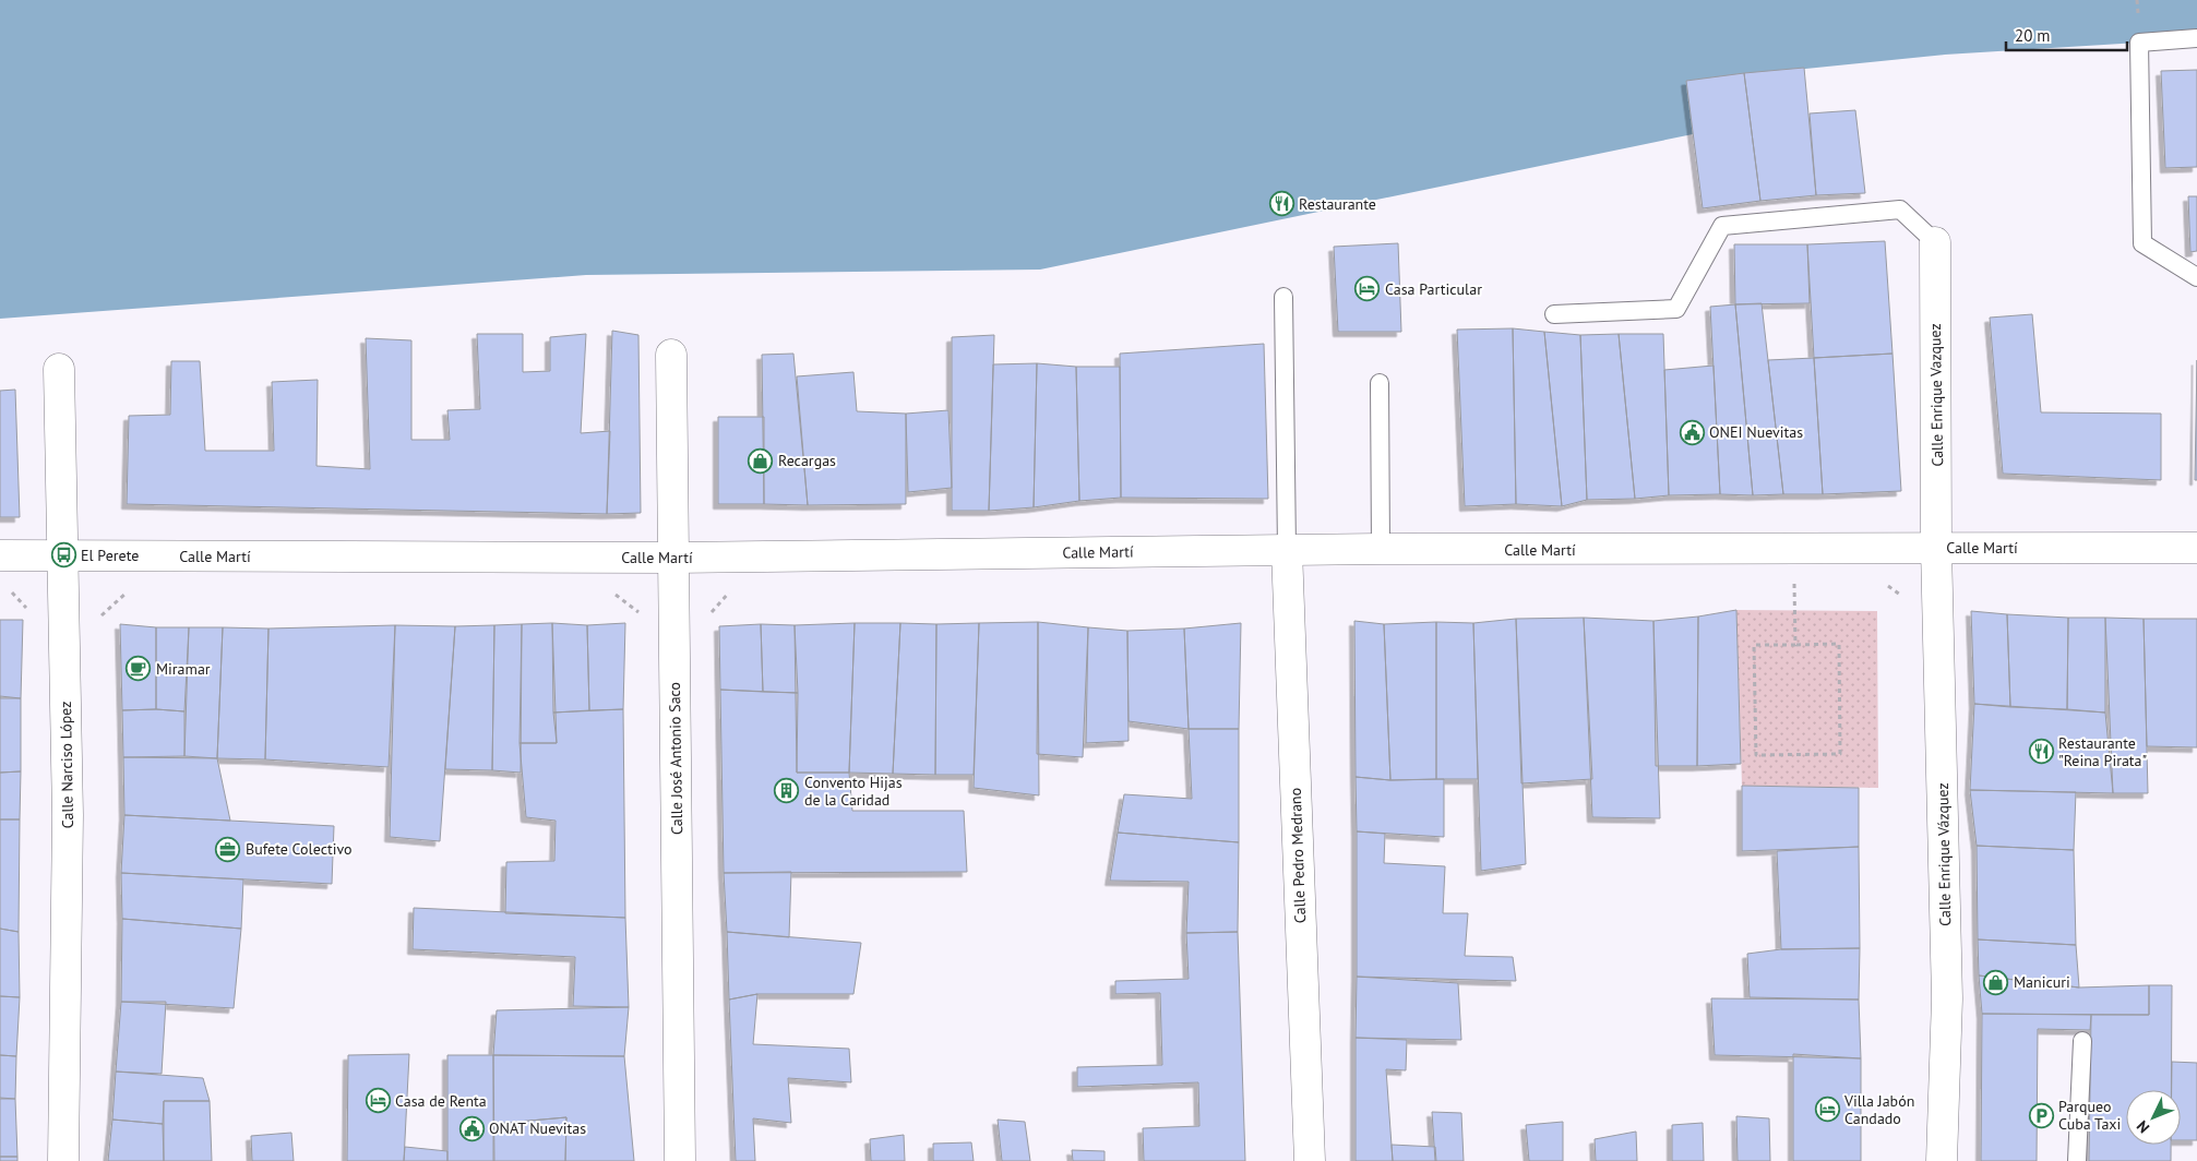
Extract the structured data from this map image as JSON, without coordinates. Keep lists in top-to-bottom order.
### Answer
{
  "streets": {
    "street": [
      "Calle Enrique Vazquez",
      "Calle Martí",
      "Calle José Antonio Saco",
      "Calle Narciso López",
      "Calle Enrique Vázquez",
      "Calle Pedro Medrano"
    ]
  },
  "crossings": [
    ["Calle Enrique Vazquez", "Calle Martí"],
    ["Calle Enrique Vazquez", "Calle Enrique Vázquez"],
    ["Calle Martí", "Calle José Antonio Saco"],
    ["Calle Martí", "Calle Narciso López"],
    ["Calle Martí", "Calle Enrique Vázquez"],
    ["Calle Martí", "Calle Pedro Medrano"]
  ],
  "places": {
    "restaurant": ["Restaurante", "Restaurante \"Reina Pirata\""],
    "hotel": ["Casa Particular", "Casa de Renta", "Villa Jabón Candado"],
    "public building": ["ONEI Nuevitas", "ONAT Nuevitas"],
    "shop": ["Recargas", "Manicuri"],
    "bus stop": ["El Perete"],
    "cafe": ["Miramar"],
    "building": ["Convento Hijas de la Caridad"],
    "office": ["Bufete Colectivo"],
    "parking": ["Parqueo Cuba Taxi"]
  },
  "scale_bar": "20 m",
  "north": "bottom left"
}
